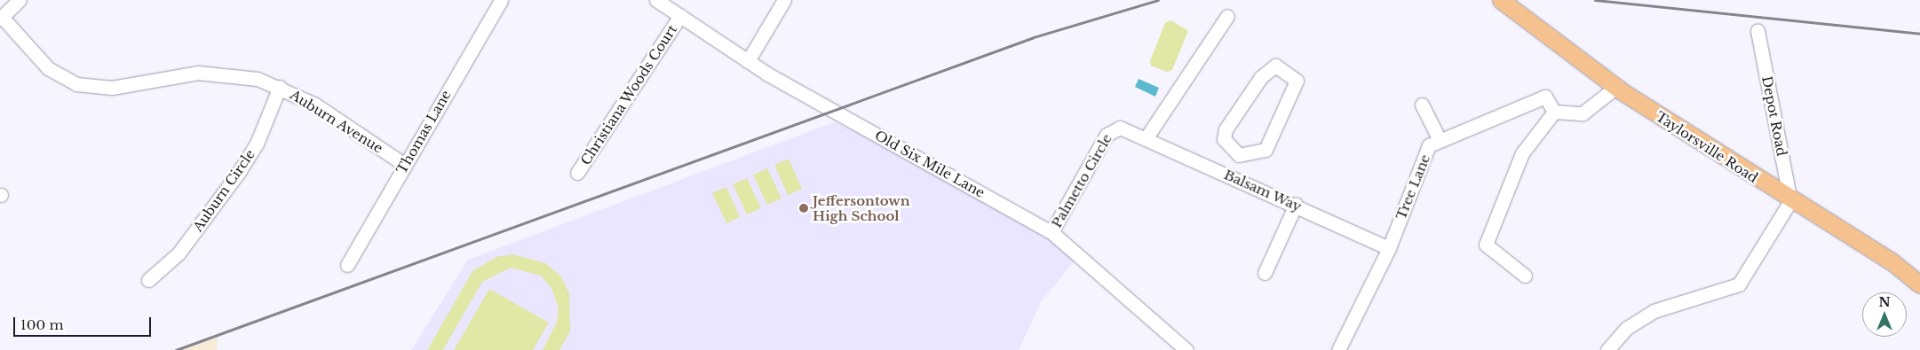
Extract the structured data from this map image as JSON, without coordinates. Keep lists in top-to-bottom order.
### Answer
{
  "streets": {
    "main road": ["Taylorsville Road"],
    "street": [
      "Christiana Woods Court",
      "Depot Road",
      "Auburn Avenue",
      "Thomas Lane",
      "Old Six Mile Lane",
      "Palmetto Circle",
      "Tree Lane",
      "Auburn Circle",
      "Balsam Way"
    ]
  },
  "crossings": [
    ["Christiana Woods Court", "Old Six Mile Lane"],
    ["Depot Road", "Taylorsville Road"],
    ["Auburn Avenue", "Thomas Lane"],
    ["Auburn Avenue", "Auburn Circle"],
    ["Old Six Mile Lane", "Palmetto Circle"],
    ["Palmetto Circle", "Balsam Way"],
    ["Tree Lane", "Balsam Way"]
  ],
  "places": ["Jeffersontown High School"],
  "scale_bar": "100 m",
  "north": "top"
}
